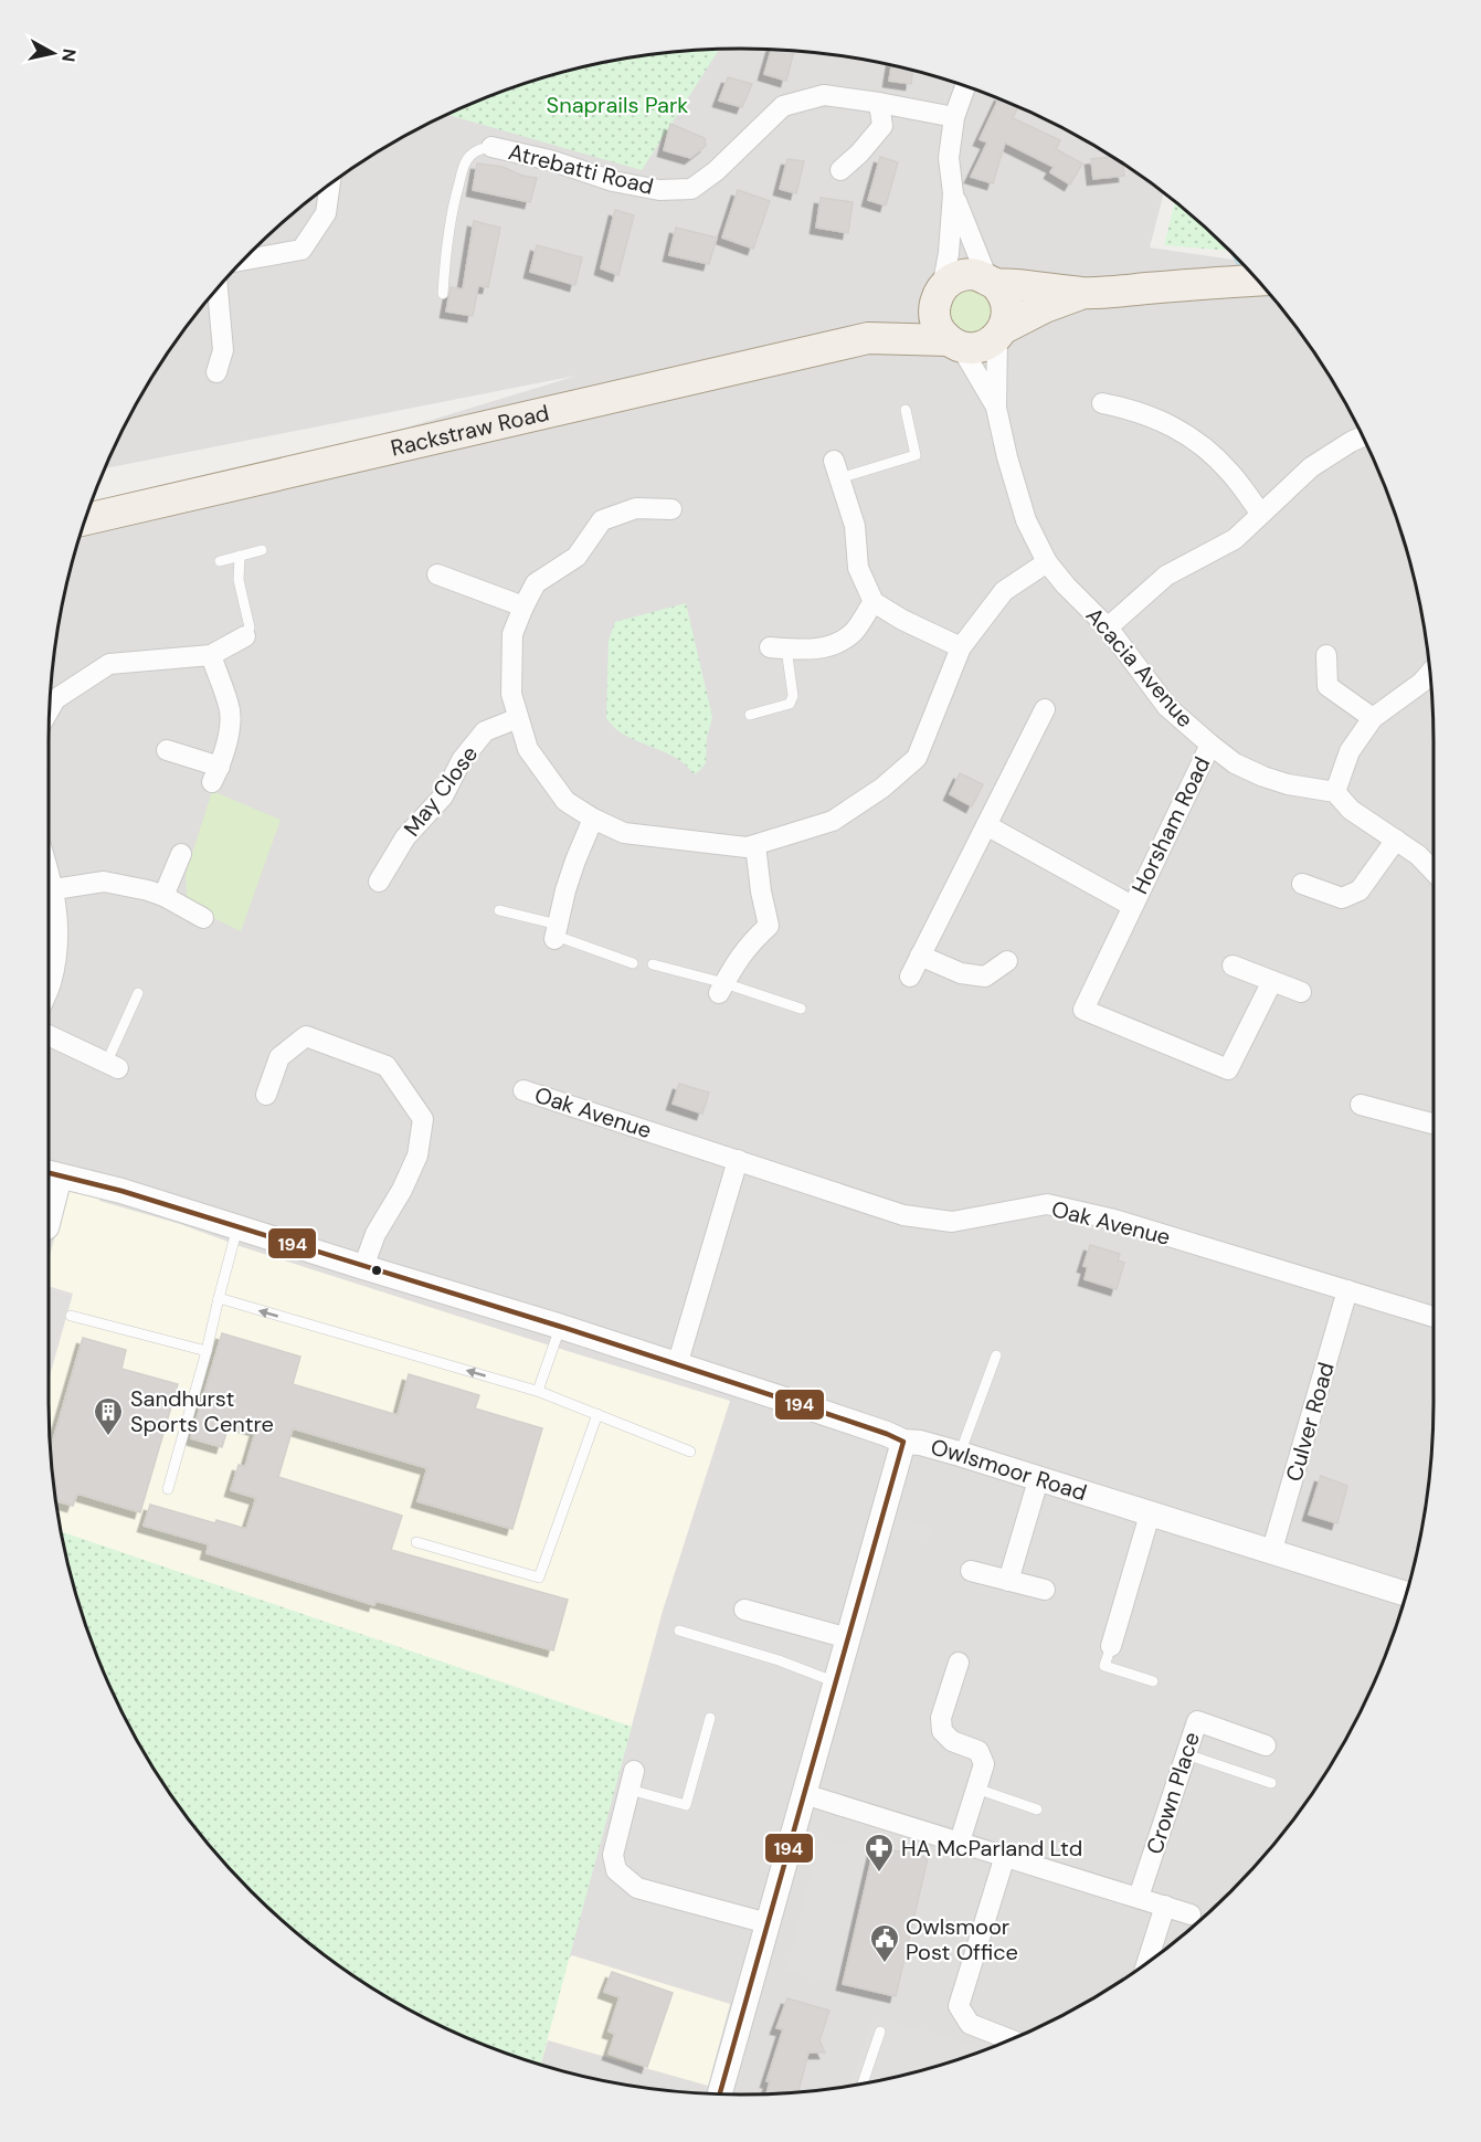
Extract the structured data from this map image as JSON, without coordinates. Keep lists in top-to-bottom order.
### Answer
{
  "streets": {
    "main road": ["Rackstraw Road"],
    "street": [
      "Atrebatti Road",
      "Acacia Avenue",
      "May Close",
      "Horsham Road",
      "Oak Avenue",
      "Culver Road",
      "Owlsmoor Road",
      "Crown Place"
    ]
  },
  "crossings": [
    ["Rackstraw Road", "Acacia Avenue"],
    ["Acacia Avenue", "Horsham Road"],
    ["Oak Avenue", "Culver Road"],
    ["Culver Road", "Owlsmoor Road"]
  ],
  "parks": ["Snaprails Park"],
  "places": {
    "building": ["Sandhurst Sports Centre"],
    "pharmacy": ["HA McParland Ltd"],
    "public building": ["Owlsmoor Post Office"]
  },
  "lines": ["transit line 194"],
  "north": "right"
}
